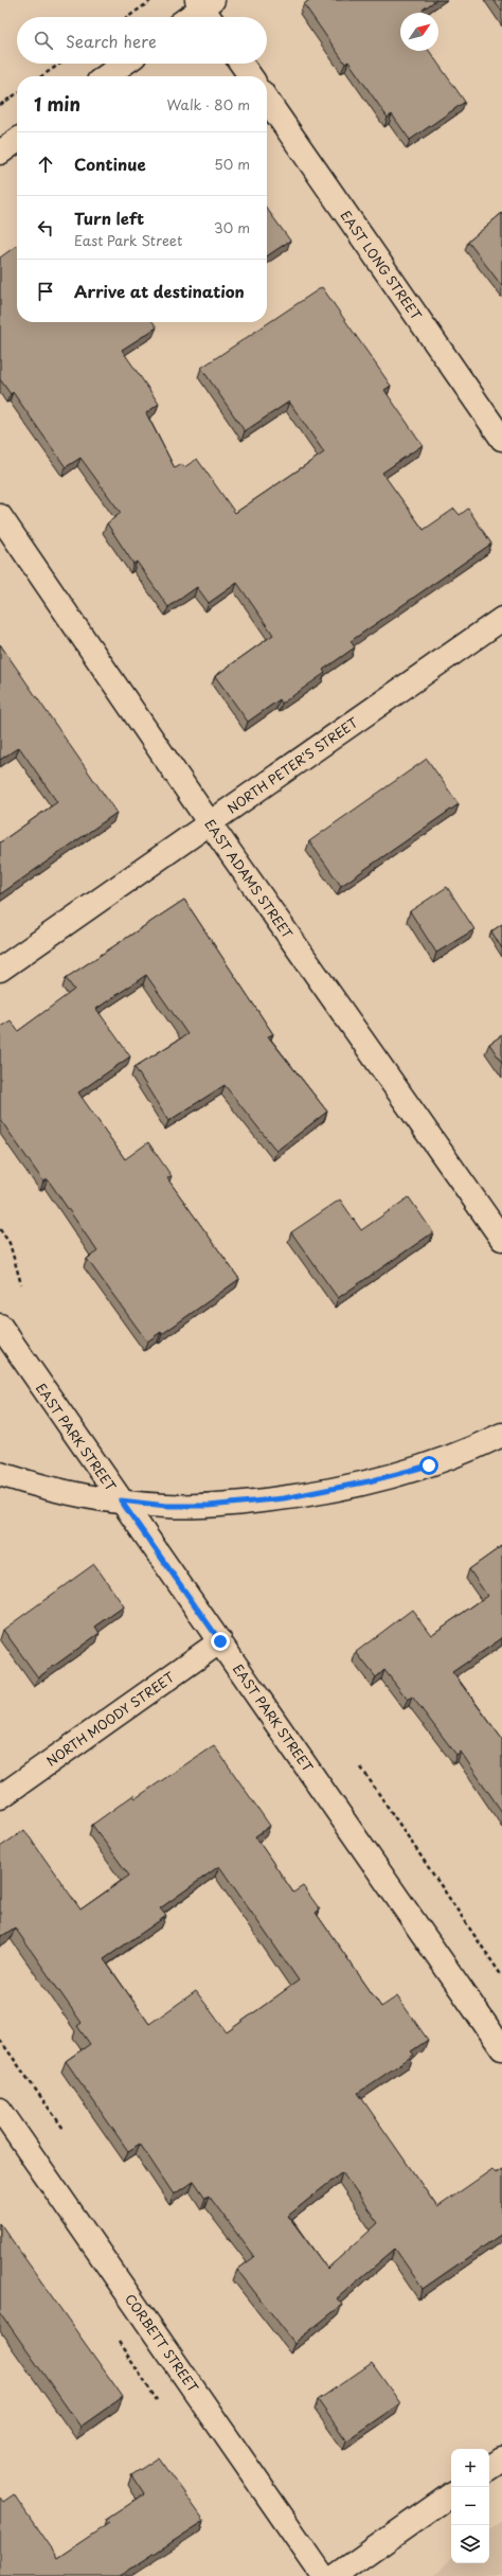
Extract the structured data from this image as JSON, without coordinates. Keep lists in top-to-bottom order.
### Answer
{
  "streets": {
    "street": [
      "EAST LONG STREET",
      "NORTH PETER'S STREET",
      "EAST ADAMS STREET",
      "EAST PARK STREET",
      "NORTH MOODY STREET",
      "CORBETT STREET"
    ]
  },
  "crossings": [
    ["NORTH PETER'S STREET", "EAST ADAMS STREET"],
    ["EAST PARK STREET", "NORTH MOODY STREET"]
  ],
  "north": "top right",
  "page": {
    "search": "Search here",
    "heading": ["1 min", "Walk · 80 m"],
    "list": [
      ["Continue", "50 m"],
      ["Turn left", "East Park Street", "30 m"],
      "Arrive at destination"
    ],
    "map_buttons": ["+", "−"]
  }
}
